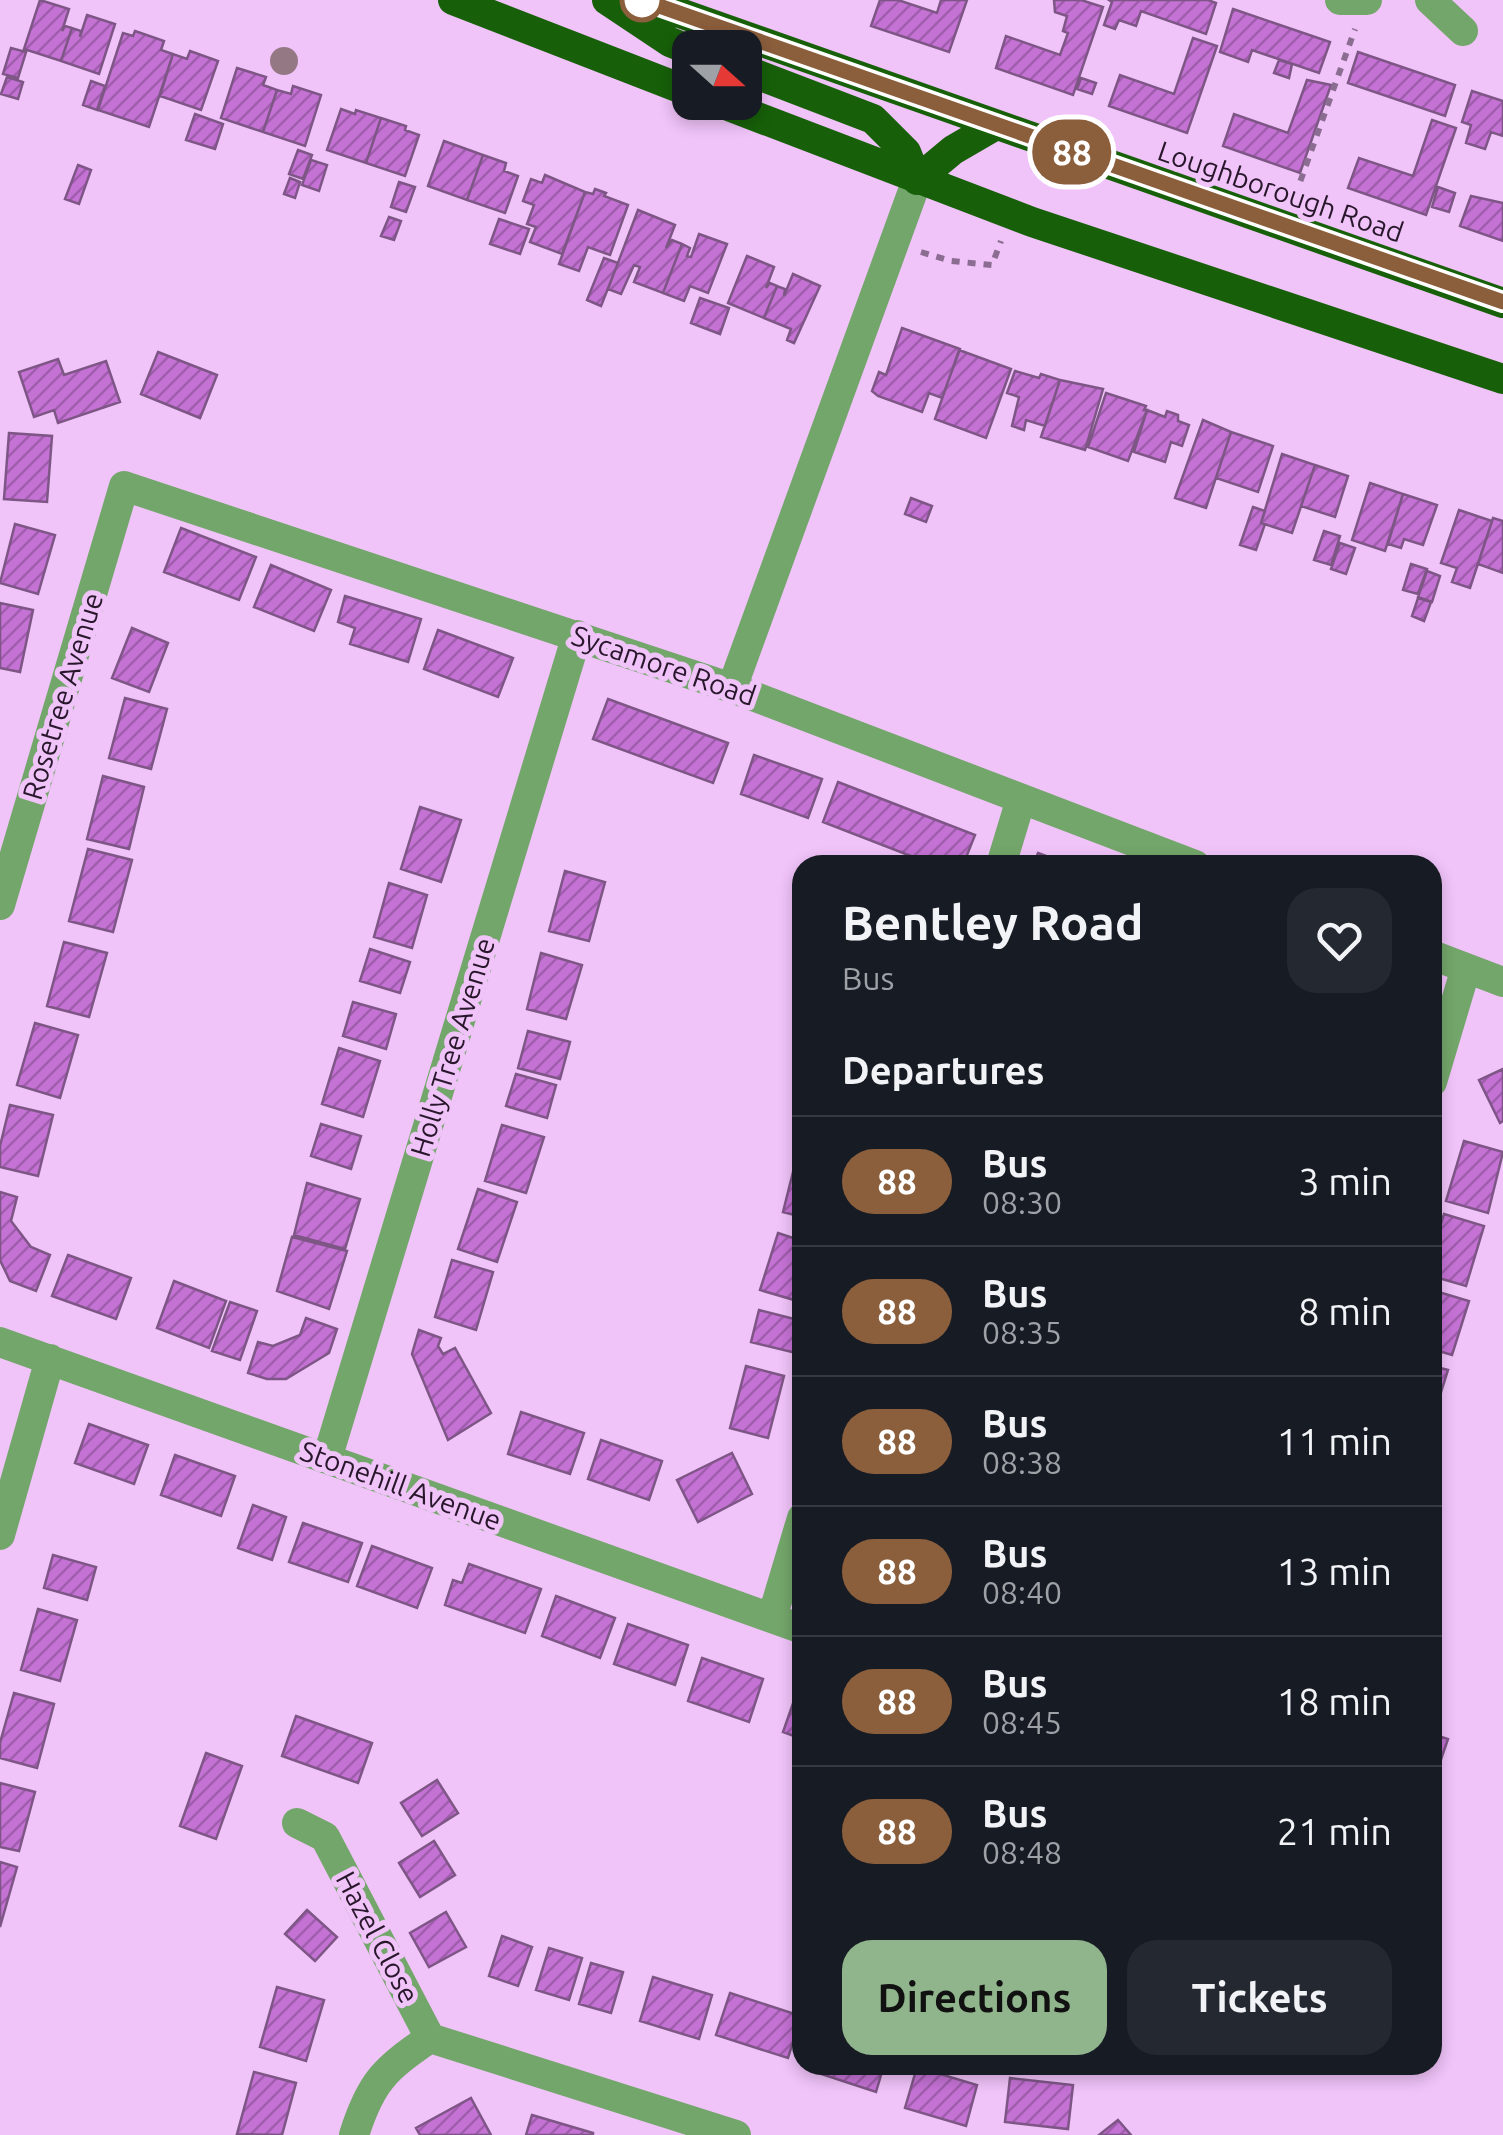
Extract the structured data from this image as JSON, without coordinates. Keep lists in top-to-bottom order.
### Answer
{
  "streets": {
    "highway": ["Loughborough Road"],
    "street": [
      "Sycamore Road",
      "Rosetree Avenue",
      "Holly Tree Avenue",
      "Stonehill Avenue",
      "Hazel Close"
    ]
  },
  "crossings": [
    ["Sycamore Road", "Rosetree Avenue"],
    ["Sycamore Road", "Holly Tree Avenue"],
    ["Holly Tree Avenue", "Stonehill Avenue"]
  ],
  "lines": ["bus line 88"],
  "north": "right",
  "page": {
    "on_map": "88",
    "heading": [
      ["Bentley Road", "Bus"],
      "Departures"
    ],
    "list": [
      {
        "mark": "88",
        "name": "Bus",
        "note": "08:30",
        "value": "3 min"
      },
      {
        "mark": "88",
        "name": "Bus",
        "note": "08:35",
        "value": "8 min"
      },
      {
        "mark": "88",
        "name": "Bus",
        "note": "08:38",
        "value": "11 min"
      },
      {
        "mark": "88",
        "name": "Bus",
        "note": "08:40",
        "value": "13 min"
      },
      {
        "mark": "88",
        "name": "Bus",
        "note": "08:45",
        "value": "18 min"
      },
      {
        "mark": "88",
        "name": "Bus",
        "note": "08:48",
        "value": "21 min"
      }
    ],
    "buttons": ["Directions", "Tickets"]
  }
}
